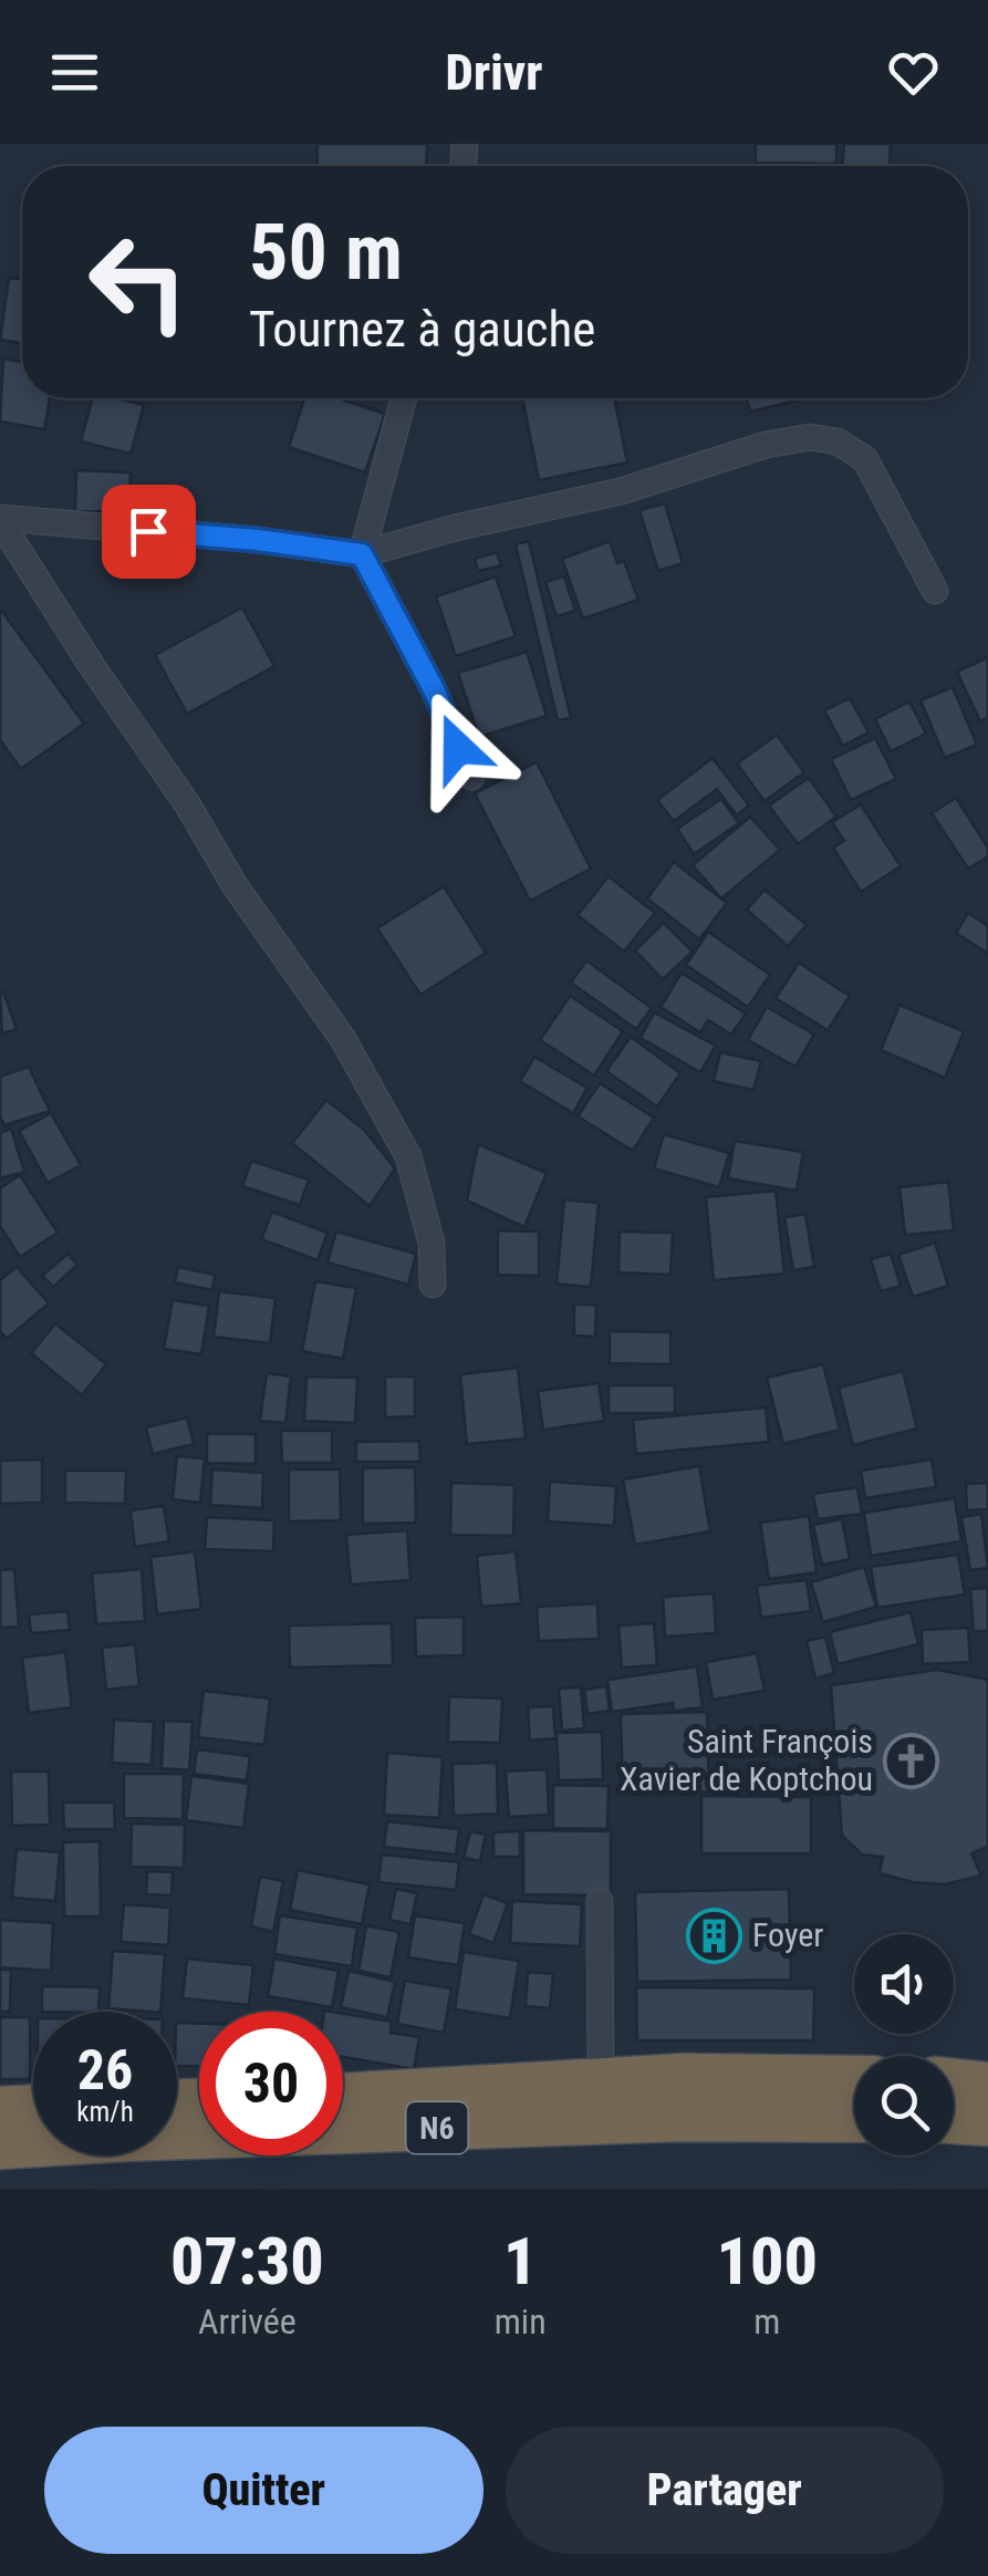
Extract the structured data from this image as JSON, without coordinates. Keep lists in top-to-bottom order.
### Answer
{
  "streets": {
    "highway": ["N6"]
  },
  "places": {
    "church": ["Saint François Xavier de Koptchou"],
    "building": ["Foyer"]
  },
  "page": {
    "header": "Drivr",
    "turn": ["50 m", "Tournez à gauche"],
    "speed": "26 km/h",
    "limit": "30",
    "eta": [
      "07:30",
      "Arrivée",
      "1",
      "min",
      "100",
      "m"
    ],
    "buttons": ["Quitter", "Partager"]
  }
}
